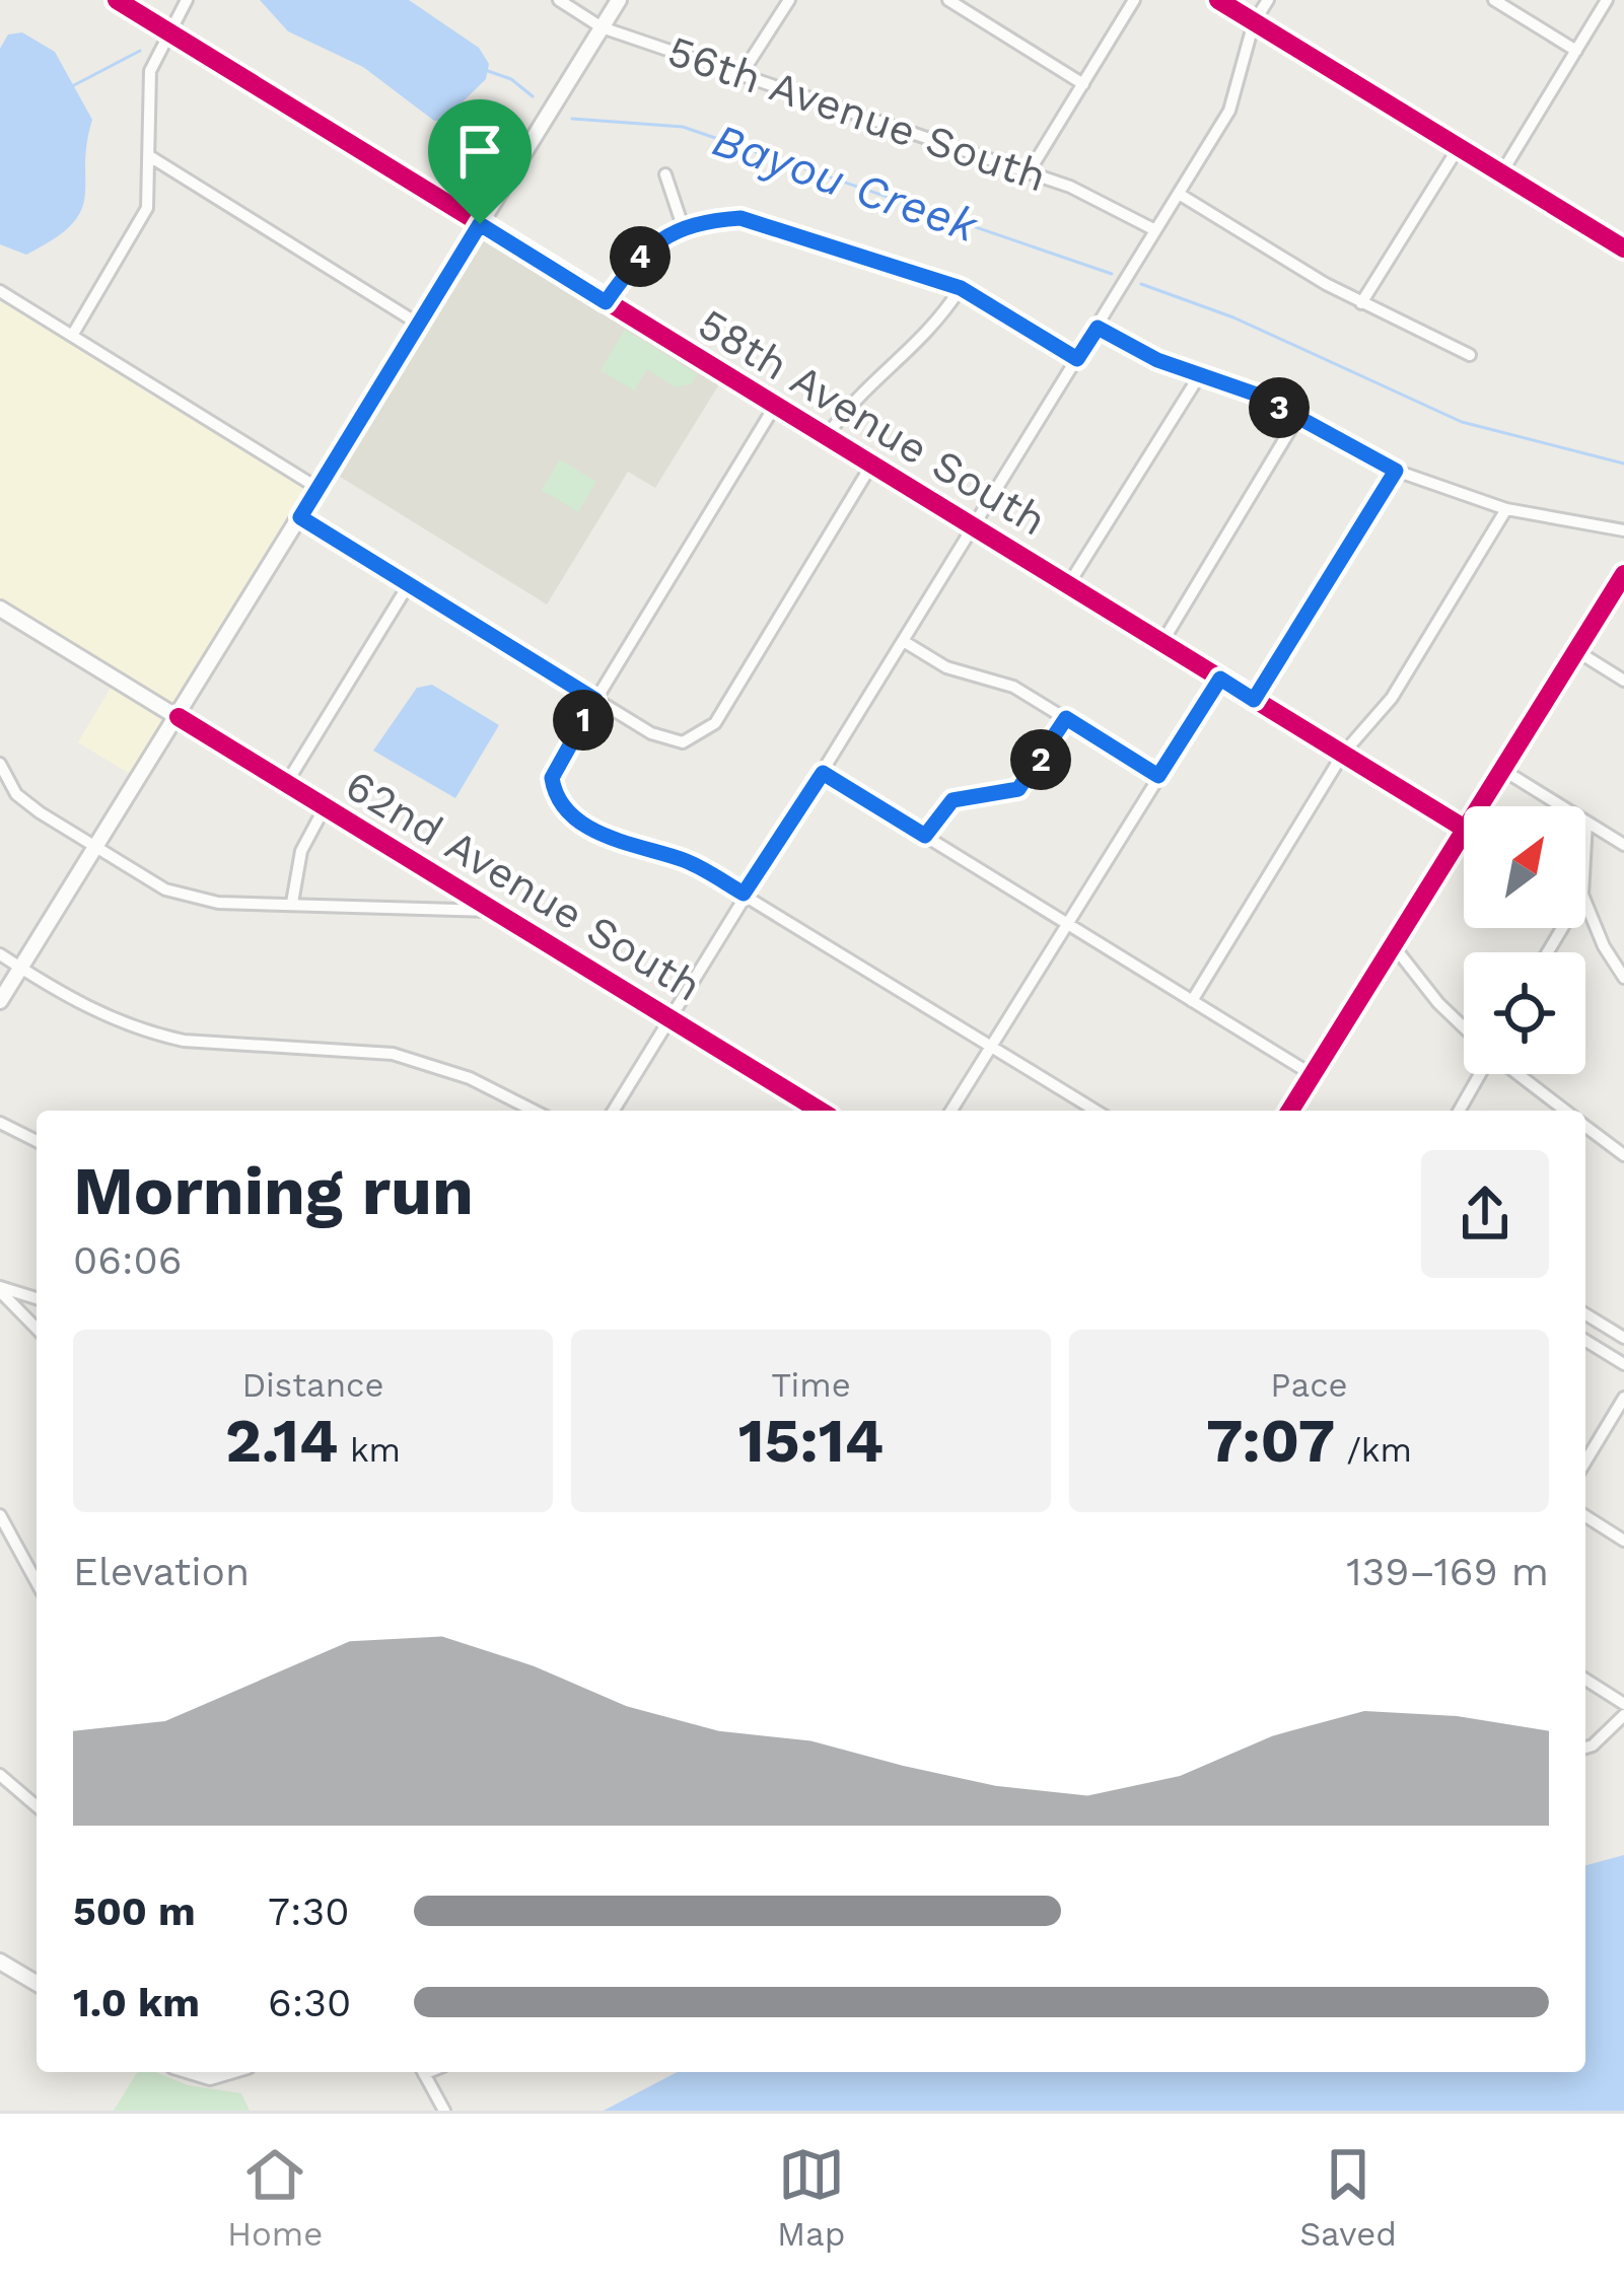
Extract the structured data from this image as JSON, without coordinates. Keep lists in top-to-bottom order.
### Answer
{
  "streets": {
    "street": ["56th Avenue South", "58th Avenue South", "62nd Avenue South"]
  },
  "water": ["Bayou Creek"],
  "north": "top right",
  "page": {
    "pins": [
      "4",
      "3",
      "1",
      "2"
    ],
    "heading": ["Morning run", "06:06"],
    "stats": [
      ["Distance", "2.14 km"],
      ["Time", "15:14"],
      ["Pace", "7:07 /km"]
    ],
    "chart": ["Elevation", "139–169 m"],
    "list": [
      {
        "name": "500 m",
        "note": "7:30"
      },
      {
        "name": "1.0 km",
        "note": "6:30"
      }
    ],
    "tabs": ["Home", "Map", "Saved"]
  }
}
